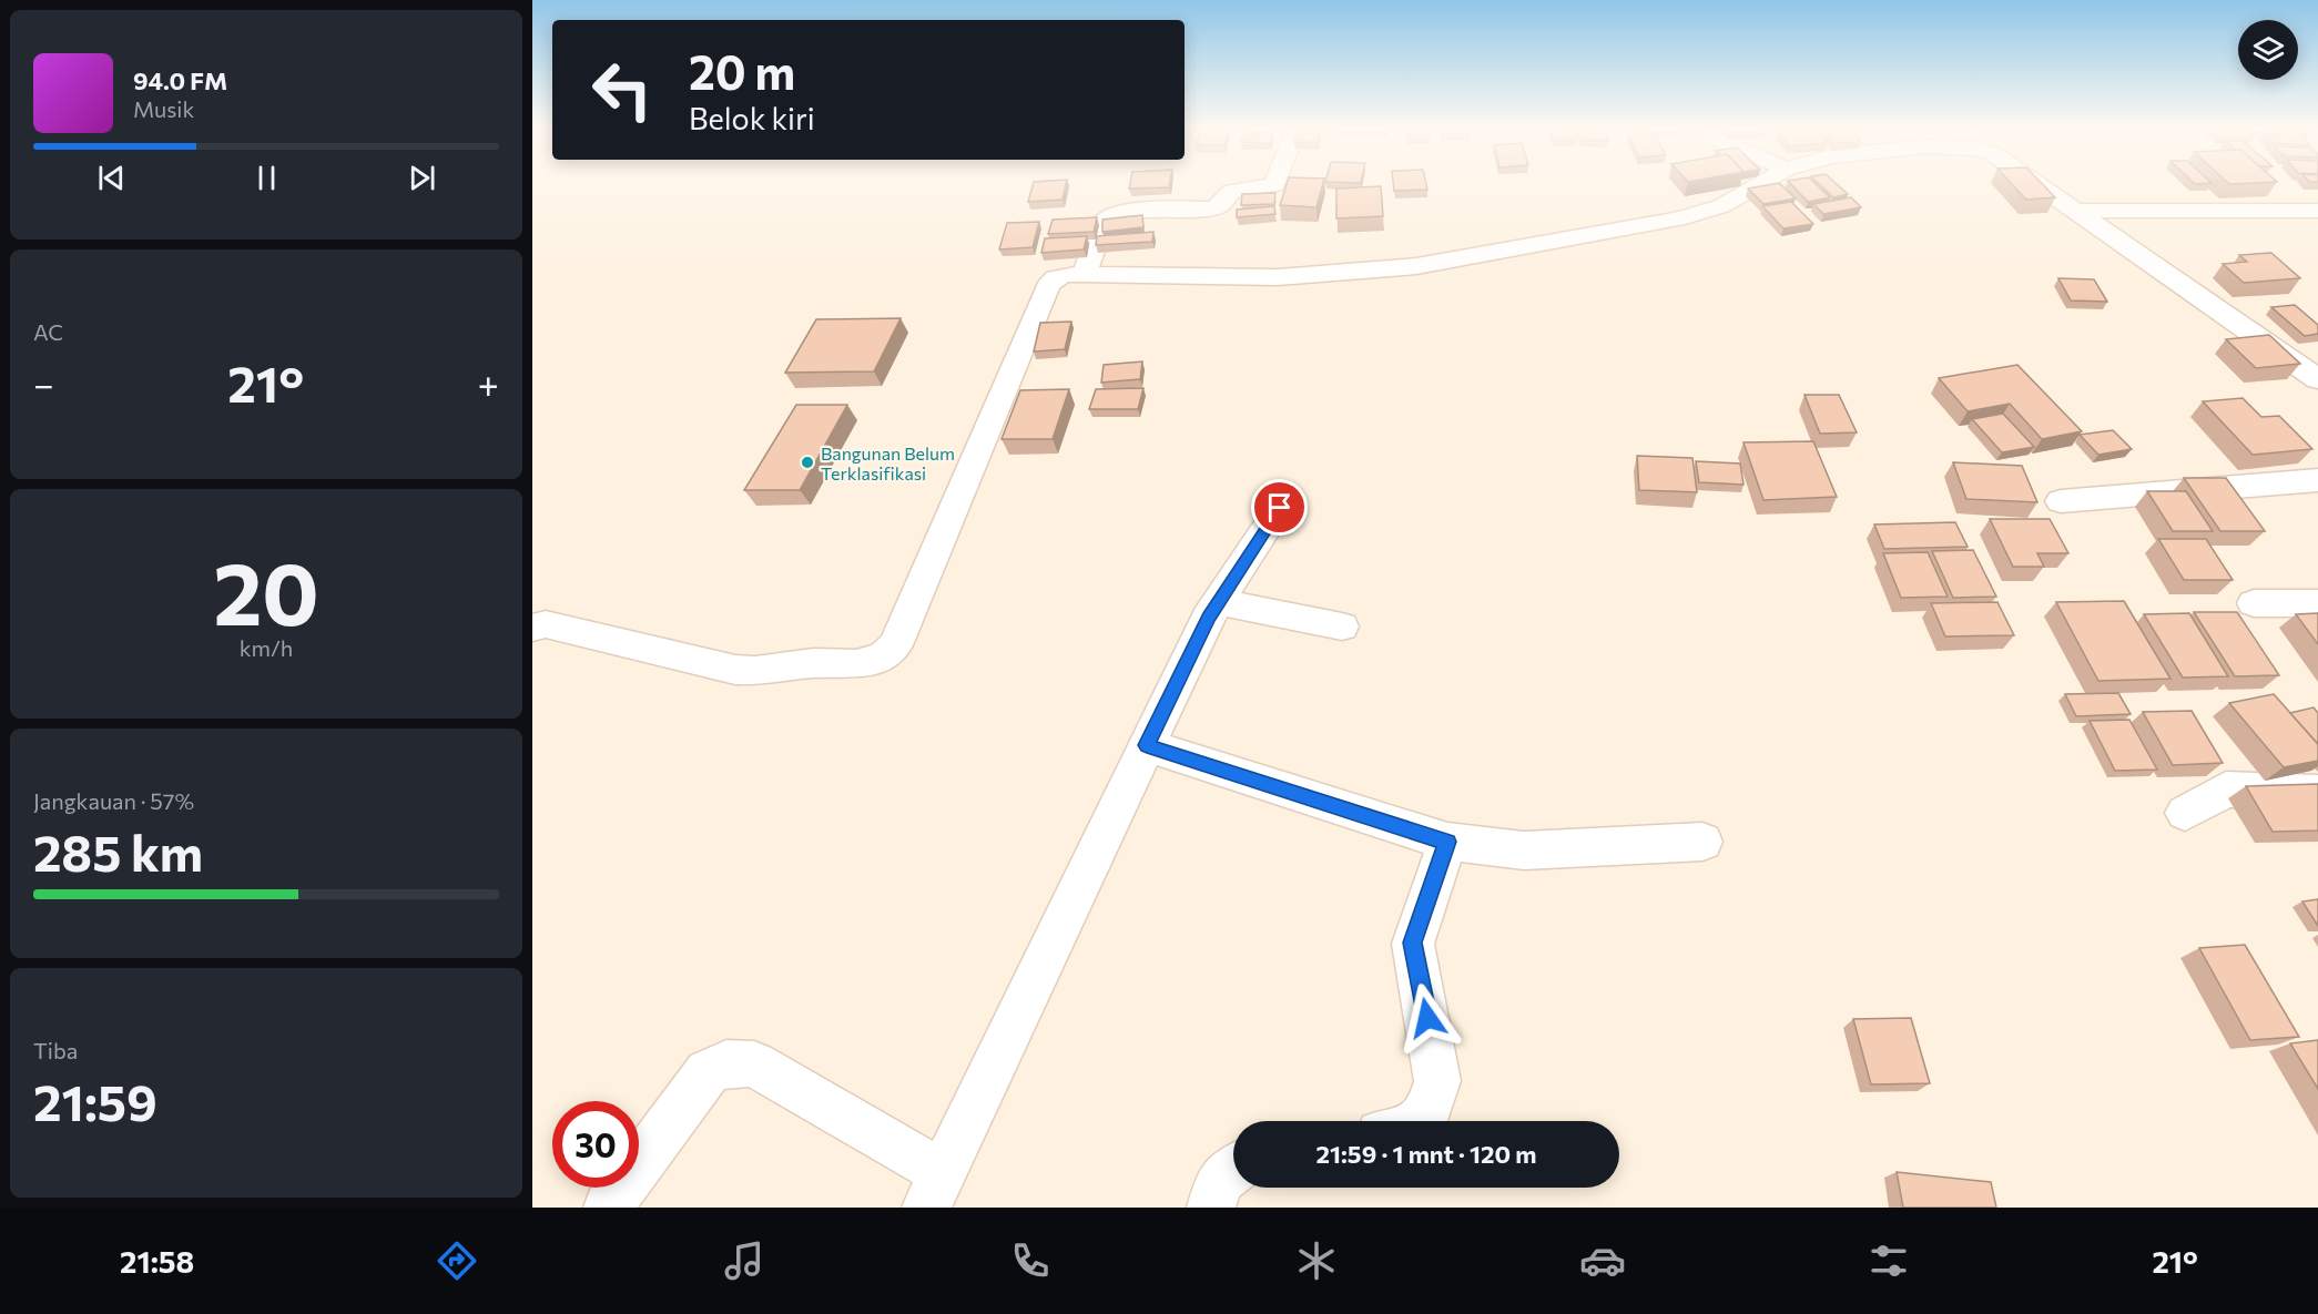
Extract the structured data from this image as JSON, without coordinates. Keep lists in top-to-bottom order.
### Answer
{
  "places": ["Bangunan Belum Terklasifikasi"],
  "page": {
    "turn": ["20 m", "Belok kiri"],
    "song": ["94.0 FM", "Musik"],
    "tile": [
      "AC",
      ["20", "km/h"],
      ["Jangkauan · 57%", "285 km"],
      ["Tiba", "21:59"]
    ],
    "heat": ["−", "21°", "+"],
    "limit": "30",
    "trip": "21:59 · 1 mnt · 120 m",
    "tabs": ["21:58", "21°"]
  }
}
